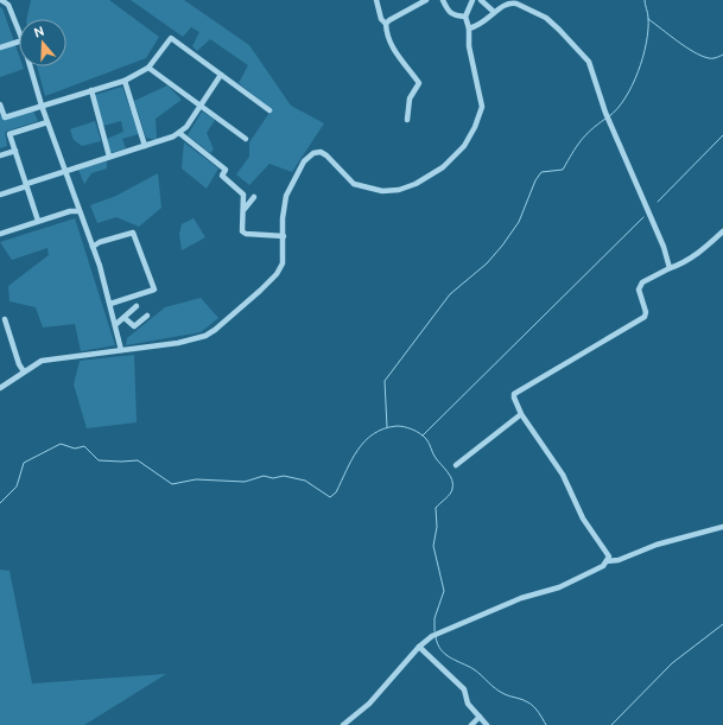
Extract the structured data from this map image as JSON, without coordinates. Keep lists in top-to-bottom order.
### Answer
{
  "north": "top"
}
